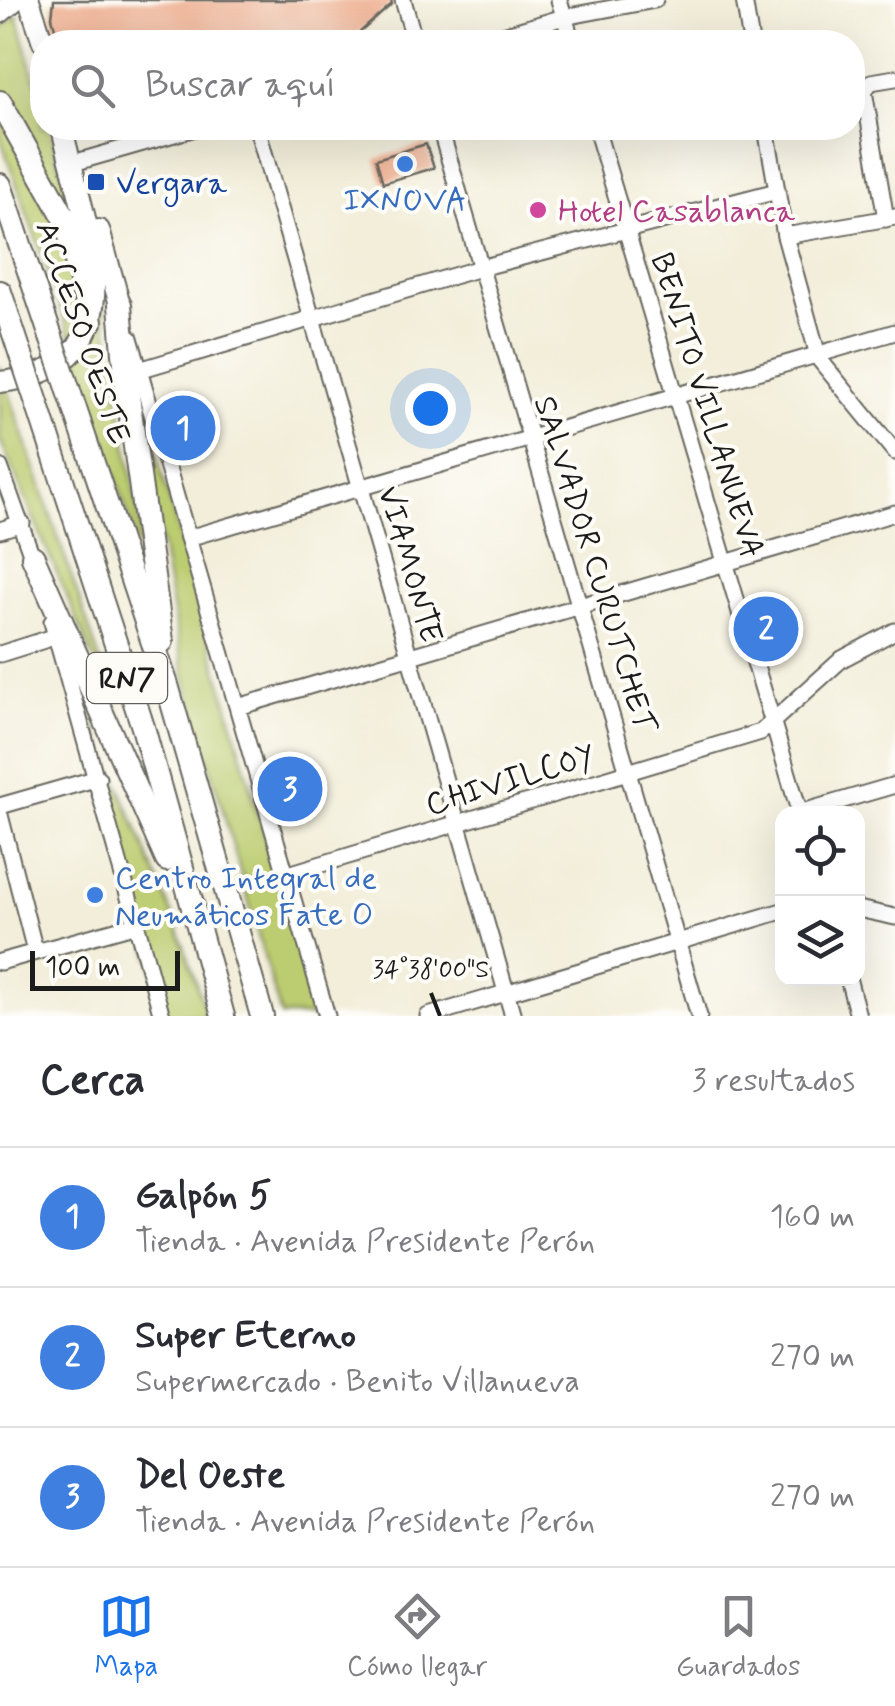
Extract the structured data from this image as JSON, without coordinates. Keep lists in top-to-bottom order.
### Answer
{
  "streets": {
    "highway": ["ACCESO OESTE", "RN7"],
    "street": [
      "BENITO VILLANUEVA",
      "VIAMONTE",
      "SALVADOR CURUTCHET",
      "CHIVILCOY"
    ]
  },
  "crossings": [
    ["BENITO VILLANUEVA", "CHIVILCOY"],
    ["VIAMONTE", "CHIVILCOY"],
    ["SALVADOR CURUTCHET", "CHIVILCOY"]
  ],
  "places": {
    "other": ["IXNOVA", "Hotel Casablanca", "Centro Integral de Neumáticos Fate O"],
    "transit": ["Vergara"]
  },
  "scale_bar": "100 m",
  "page": {
    "search": "Buscar aquí",
    "pins": ["1", "2", "3"],
    "scale": "100 m",
    "heading": ["Cerca", "3 resultados"],
    "list": [
      {
        "mark": "1",
        "name": "Galpón 5",
        "note": "Tienda · Avenida Presidente Perón",
        "value": "160 m"
      },
      {
        "mark": "2",
        "name": "Super Eterno",
        "note": "Supermercado · Benito Villanueva",
        "value": "270 m"
      },
      {
        "mark": "3",
        "name": "Del Oeste",
        "note": "Tienda · Avenida Presidente Perón",
        "value": "270 m"
      }
    ],
    "nav": ["Mapa", "Cómo llegar", "Guardados"]
  },
  "coordinates": ["34°38'00\"S"]
}
